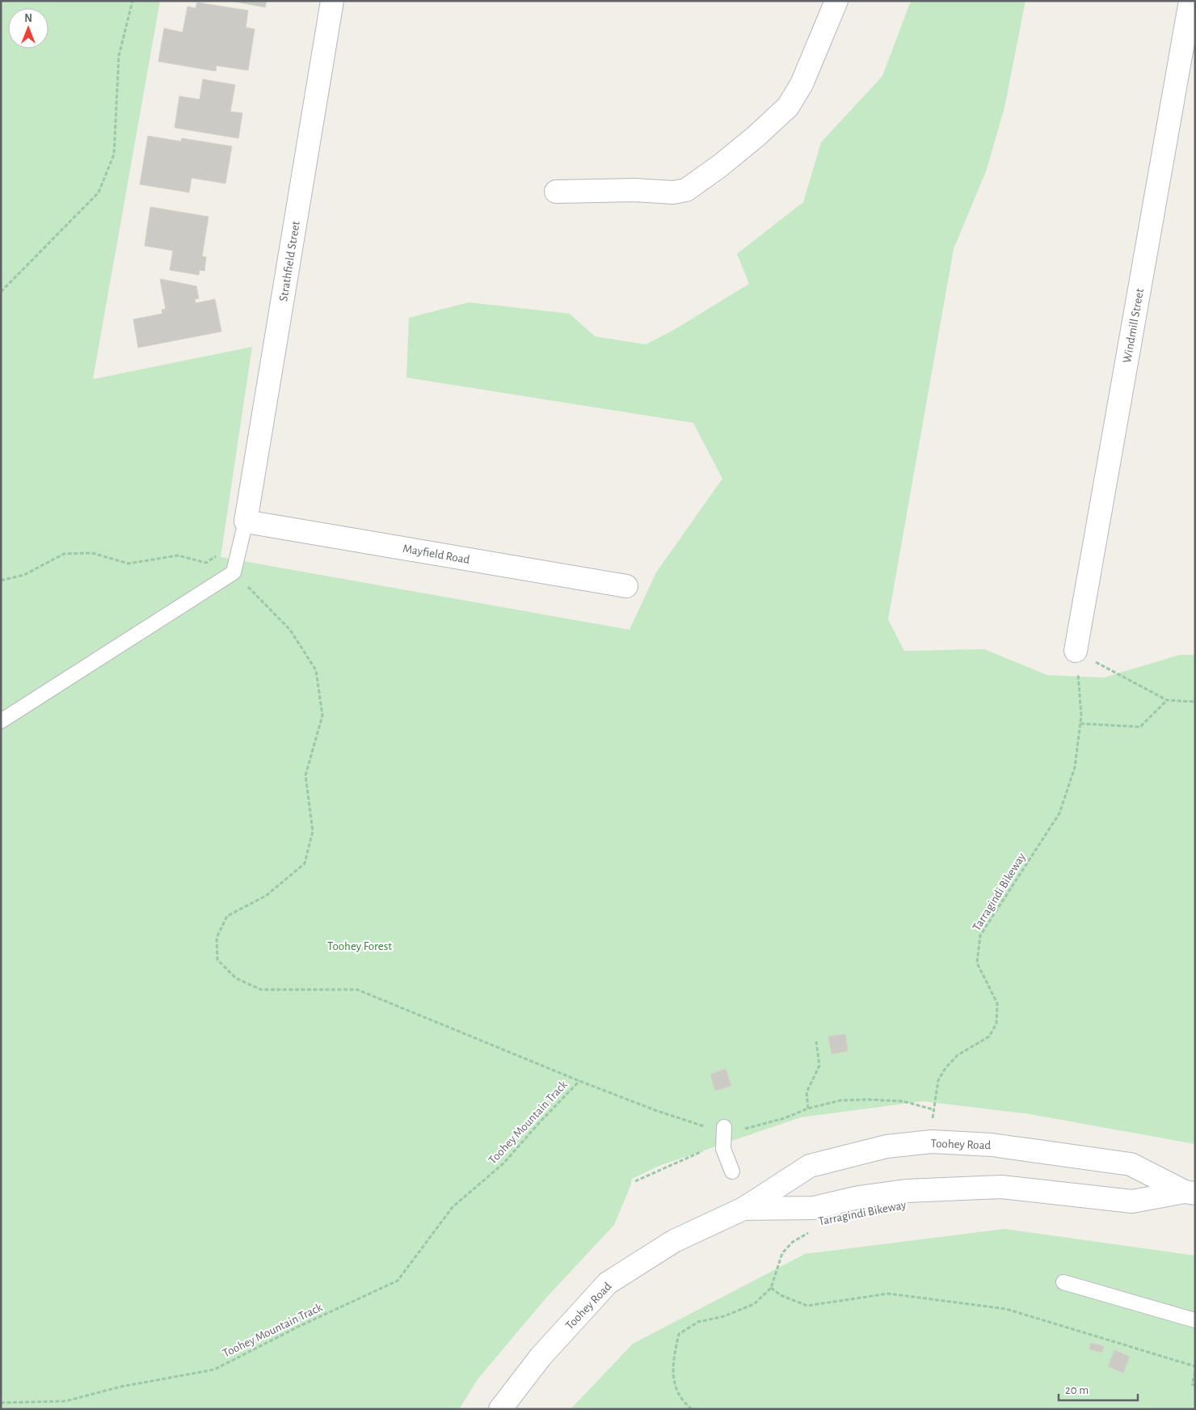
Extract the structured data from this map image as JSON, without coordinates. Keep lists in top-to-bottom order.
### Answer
{
  "streets": {
    "street": [
      "Strathfield Street",
      "Windmill Street",
      "Mayfield Road",
      "Toohey Road"
    ],
    "path": ["Tarragindi Bikeway", "Toohey Mountain Track"]
  },
  "crossings": [
    ["Strathfield Street", "Mayfield Road"],
    ["Windmill Street", "Tarragindi Bikeway"],
    ["Tarragindi Bikeway", "Toohey Mountain Track"]
  ],
  "parks": ["Toohey Forest"],
  "scale_bar": "20 m",
  "north": "top"
}
